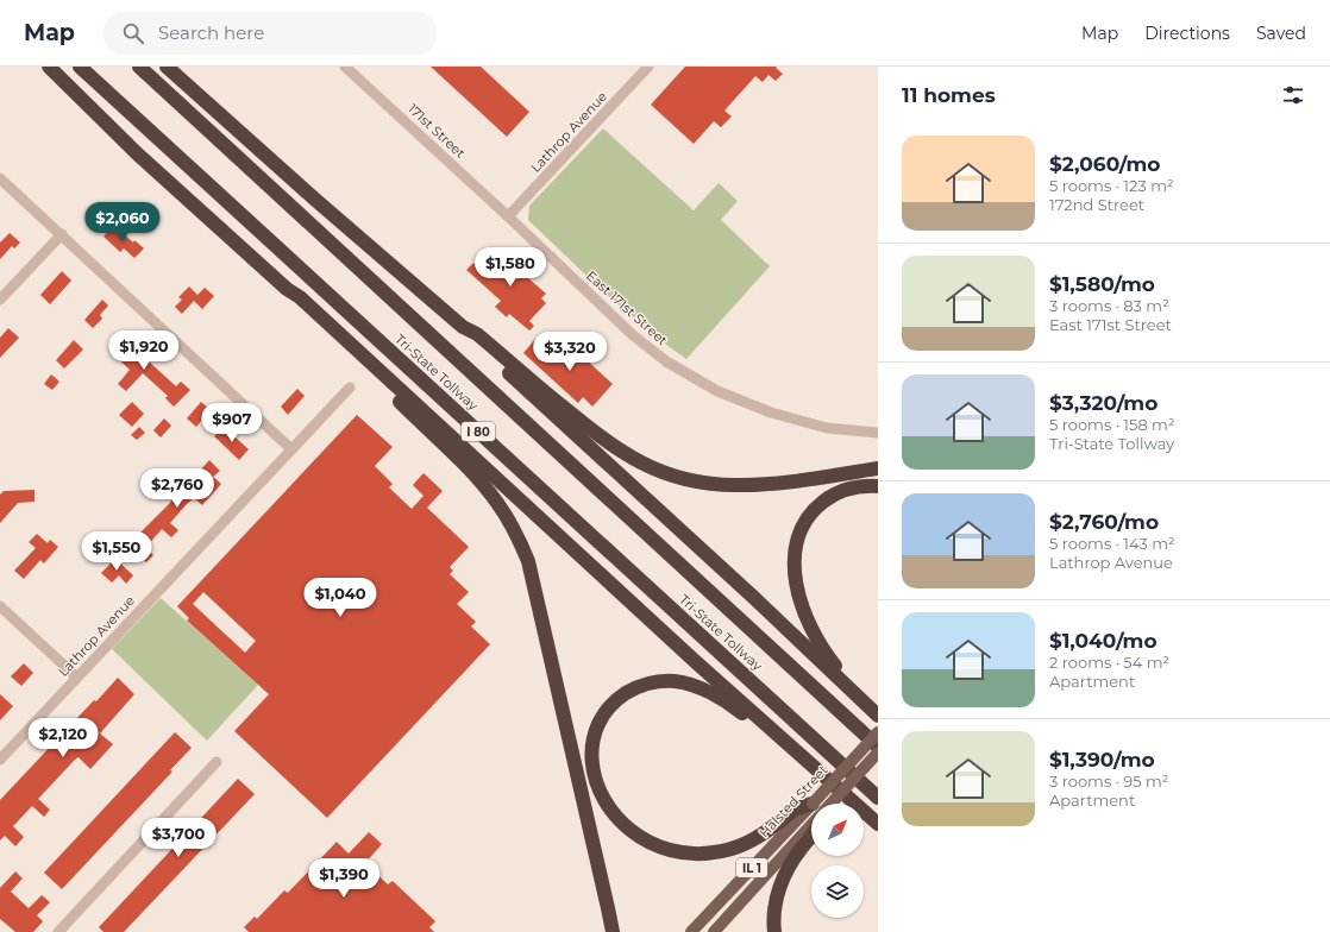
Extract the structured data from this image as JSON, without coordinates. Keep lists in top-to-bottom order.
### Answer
{
  "streets": {
    "highway": ["Tri-State Tollway", "I 80"],
    "main road": ["Halsted Street", "IL 1"],
    "street": ["171st Street", "Lathrop Avenue", "East 171st Street"]
  },
  "crossings": [
    ["171st Street", "Lathrop Avenue"],
    ["171st Street", "East 171st Street"],
    ["Lathrop Avenue", "East 171st Street"]
  ],
  "north": "top right",
  "page": {
    "header": "Map",
    "search": "Search here",
    "nav": ["Map", "Directions", "Saved"],
    "heading": "11 homes",
    "list": [
      {
        "name": "$2,060/mo",
        "note": "5 rooms · 123 m² · 172nd Street"
      },
      {
        "name": "$1,580/mo",
        "note": "3 rooms · 83 m² · East 171st Street"
      },
      {
        "name": "$3,320/mo",
        "note": "5 rooms · 158 m² · Tri-State Tollway"
      },
      {
        "name": "$2,760/mo",
        "note": "5 rooms · 143 m² · Lathrop Avenue"
      },
      {
        "name": "$1,040/mo",
        "note": "2 rooms · 54 m² · Apartment"
      },
      {
        "name": "$1,390/mo",
        "note": "3 rooms · 95 m² · Apartment"
      }
    ],
    "price": [
      "$2,060",
      "$1,580",
      "$1,920",
      "$3,320",
      "$907",
      "$2,760",
      "$1,550",
      "$1,040",
      "$2,120",
      "$3,700",
      "$1,390"
    ]
  }
}
